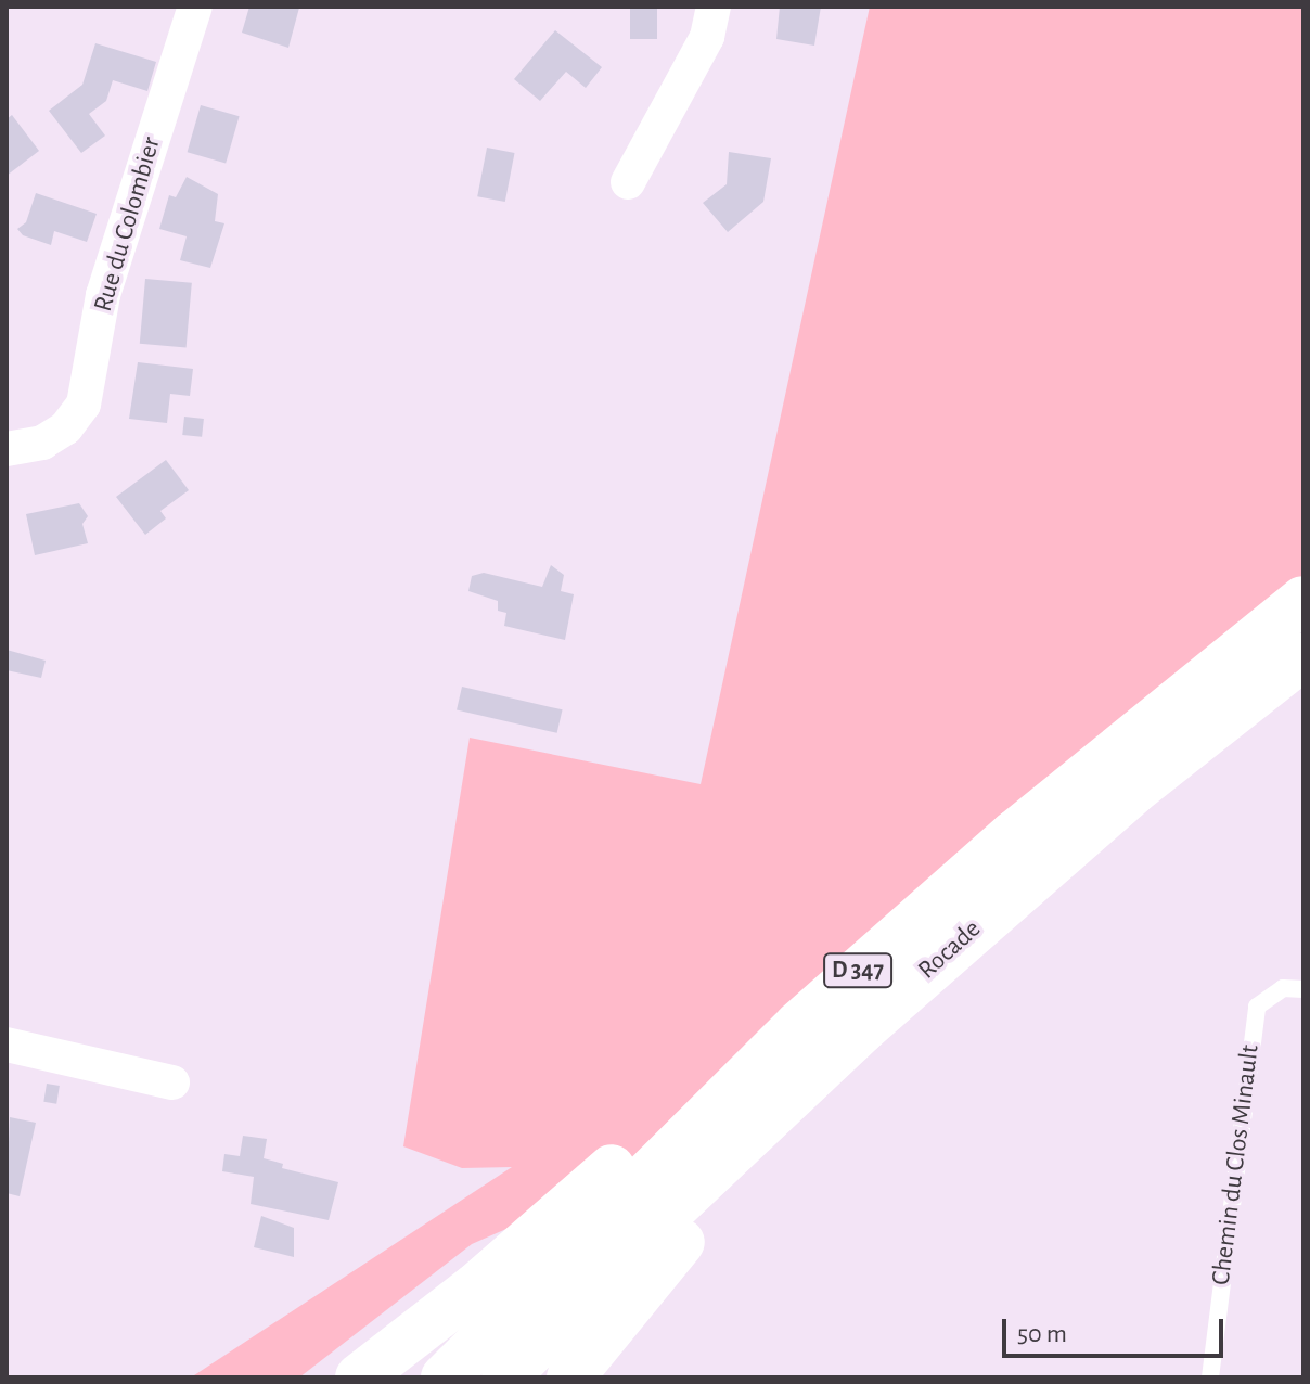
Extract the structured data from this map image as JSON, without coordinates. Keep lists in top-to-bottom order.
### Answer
{
  "streets": {
    "highway": ["Rocade", "D 347"],
    "street": ["Rue du Colombier"],
    "lane": ["Chemin du Clos Minault"]
  },
  "scale_bar": "50 m"
}
